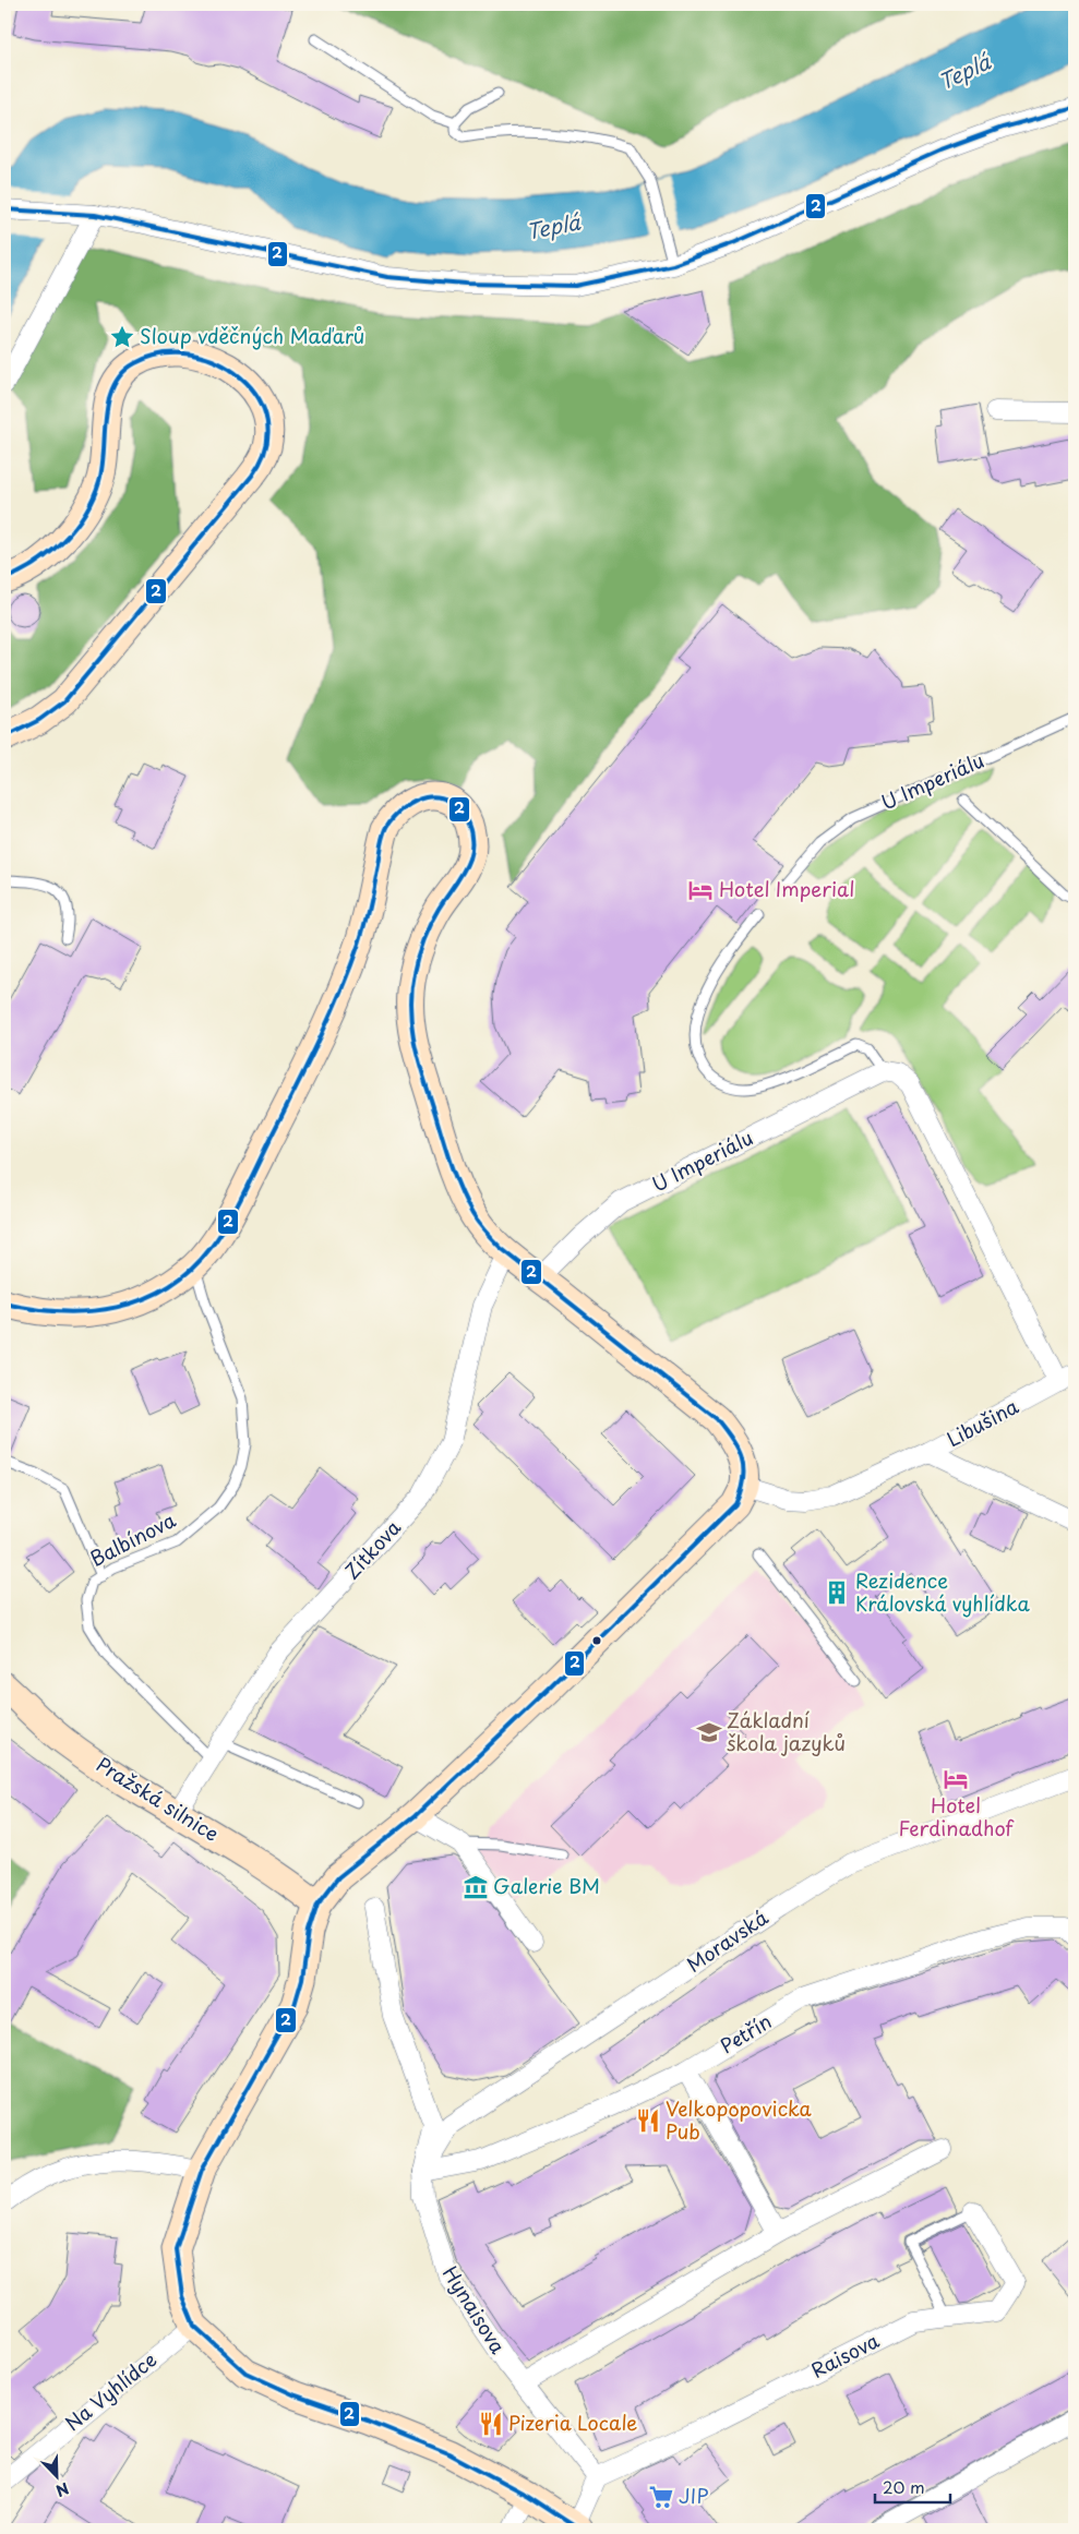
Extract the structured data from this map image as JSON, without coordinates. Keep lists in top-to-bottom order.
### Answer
{
  "streets": {
    "street": [
      "U Imperiálu",
      "Libušina",
      "Zítkova",
      "Pražská silnice",
      "Moravská",
      "Petřín",
      "Hynaisova",
      "Raisova",
      "Na Vyhlídce"
    ],
    "lane": ["Balbínova"]
  },
  "crossings": [
    ["Balbínova", "Zítkova"],
    ["Zítkova", "Pražská silnice"],
    ["Moravská", "Petřín"],
    ["Moravská", "Hynaisova"],
    ["Petřín", "Hynaisova"],
    ["Hynaisova", "Raisova"]
  ],
  "water": ["Teplá"],
  "places": {
    "place": ["Sloup vděčných Maďarů"],
    "hotel": ["Hotel Imperial", "Hotel Ferdinadhof"],
    "building": ["Rezidence Královská vyhlídka"],
    "school or university": ["Základní škola jazyků"],
    "museum": ["Galerie BM"],
    "restaurant": ["Velkopopovicka Pub", "Pizeria Locale"],
    "supermarket": ["JIP"]
  },
  "lines": ["transit line 2"],
  "scale_bar": "20 m",
  "north": "bottom right"
}
